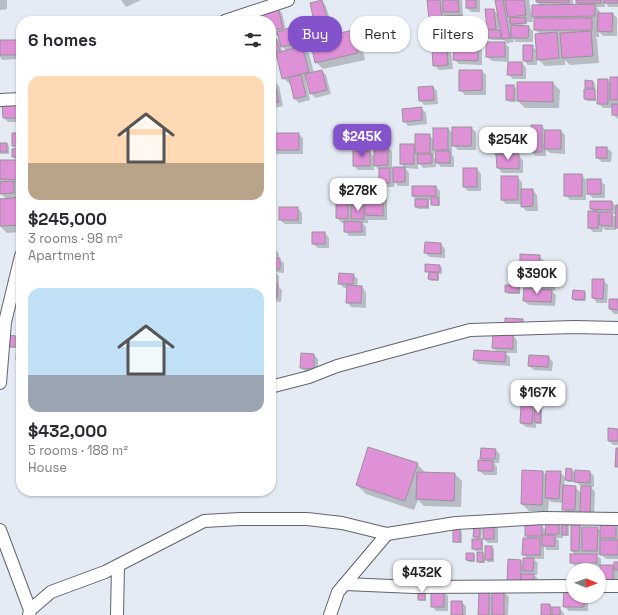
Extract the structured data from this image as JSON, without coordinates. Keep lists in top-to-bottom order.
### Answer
{
  "north": "right",
  "page": {
    "chip": ["Buy", "Rent", "Filters"],
    "heading": "6 homes",
    "list": [
      {
        "name": "$245,000",
        "note": "3 rooms · 98 m² · Apartment"
      },
      {
        "name": "$432,000",
        "note": "5 rooms · 188 m² · House"
      }
    ],
    "price": [
      "$245K",
      "$254K",
      "$278K",
      "$390K",
      "$167K",
      "$432K"
    ]
  }
}
